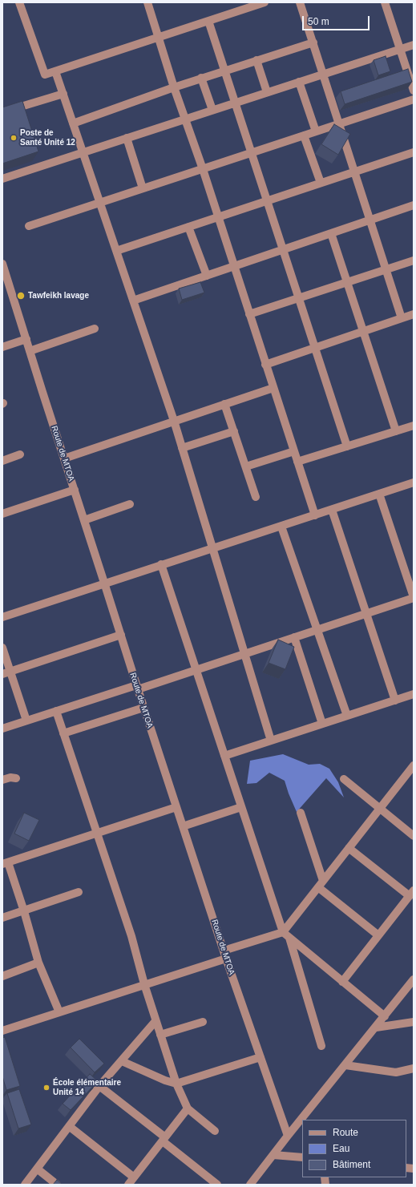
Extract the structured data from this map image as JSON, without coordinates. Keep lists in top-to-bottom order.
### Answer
{
  "streets": {
    "street": ["Route de MTOA"]
  },
  "places": ["Poste de Santé Unité 12", "Tawfeikh lavage", "École élémentaire Unité 14"],
  "legend": ["Route", "Eau", "Bâtiment"],
  "scale_bar": "50 m"
}
